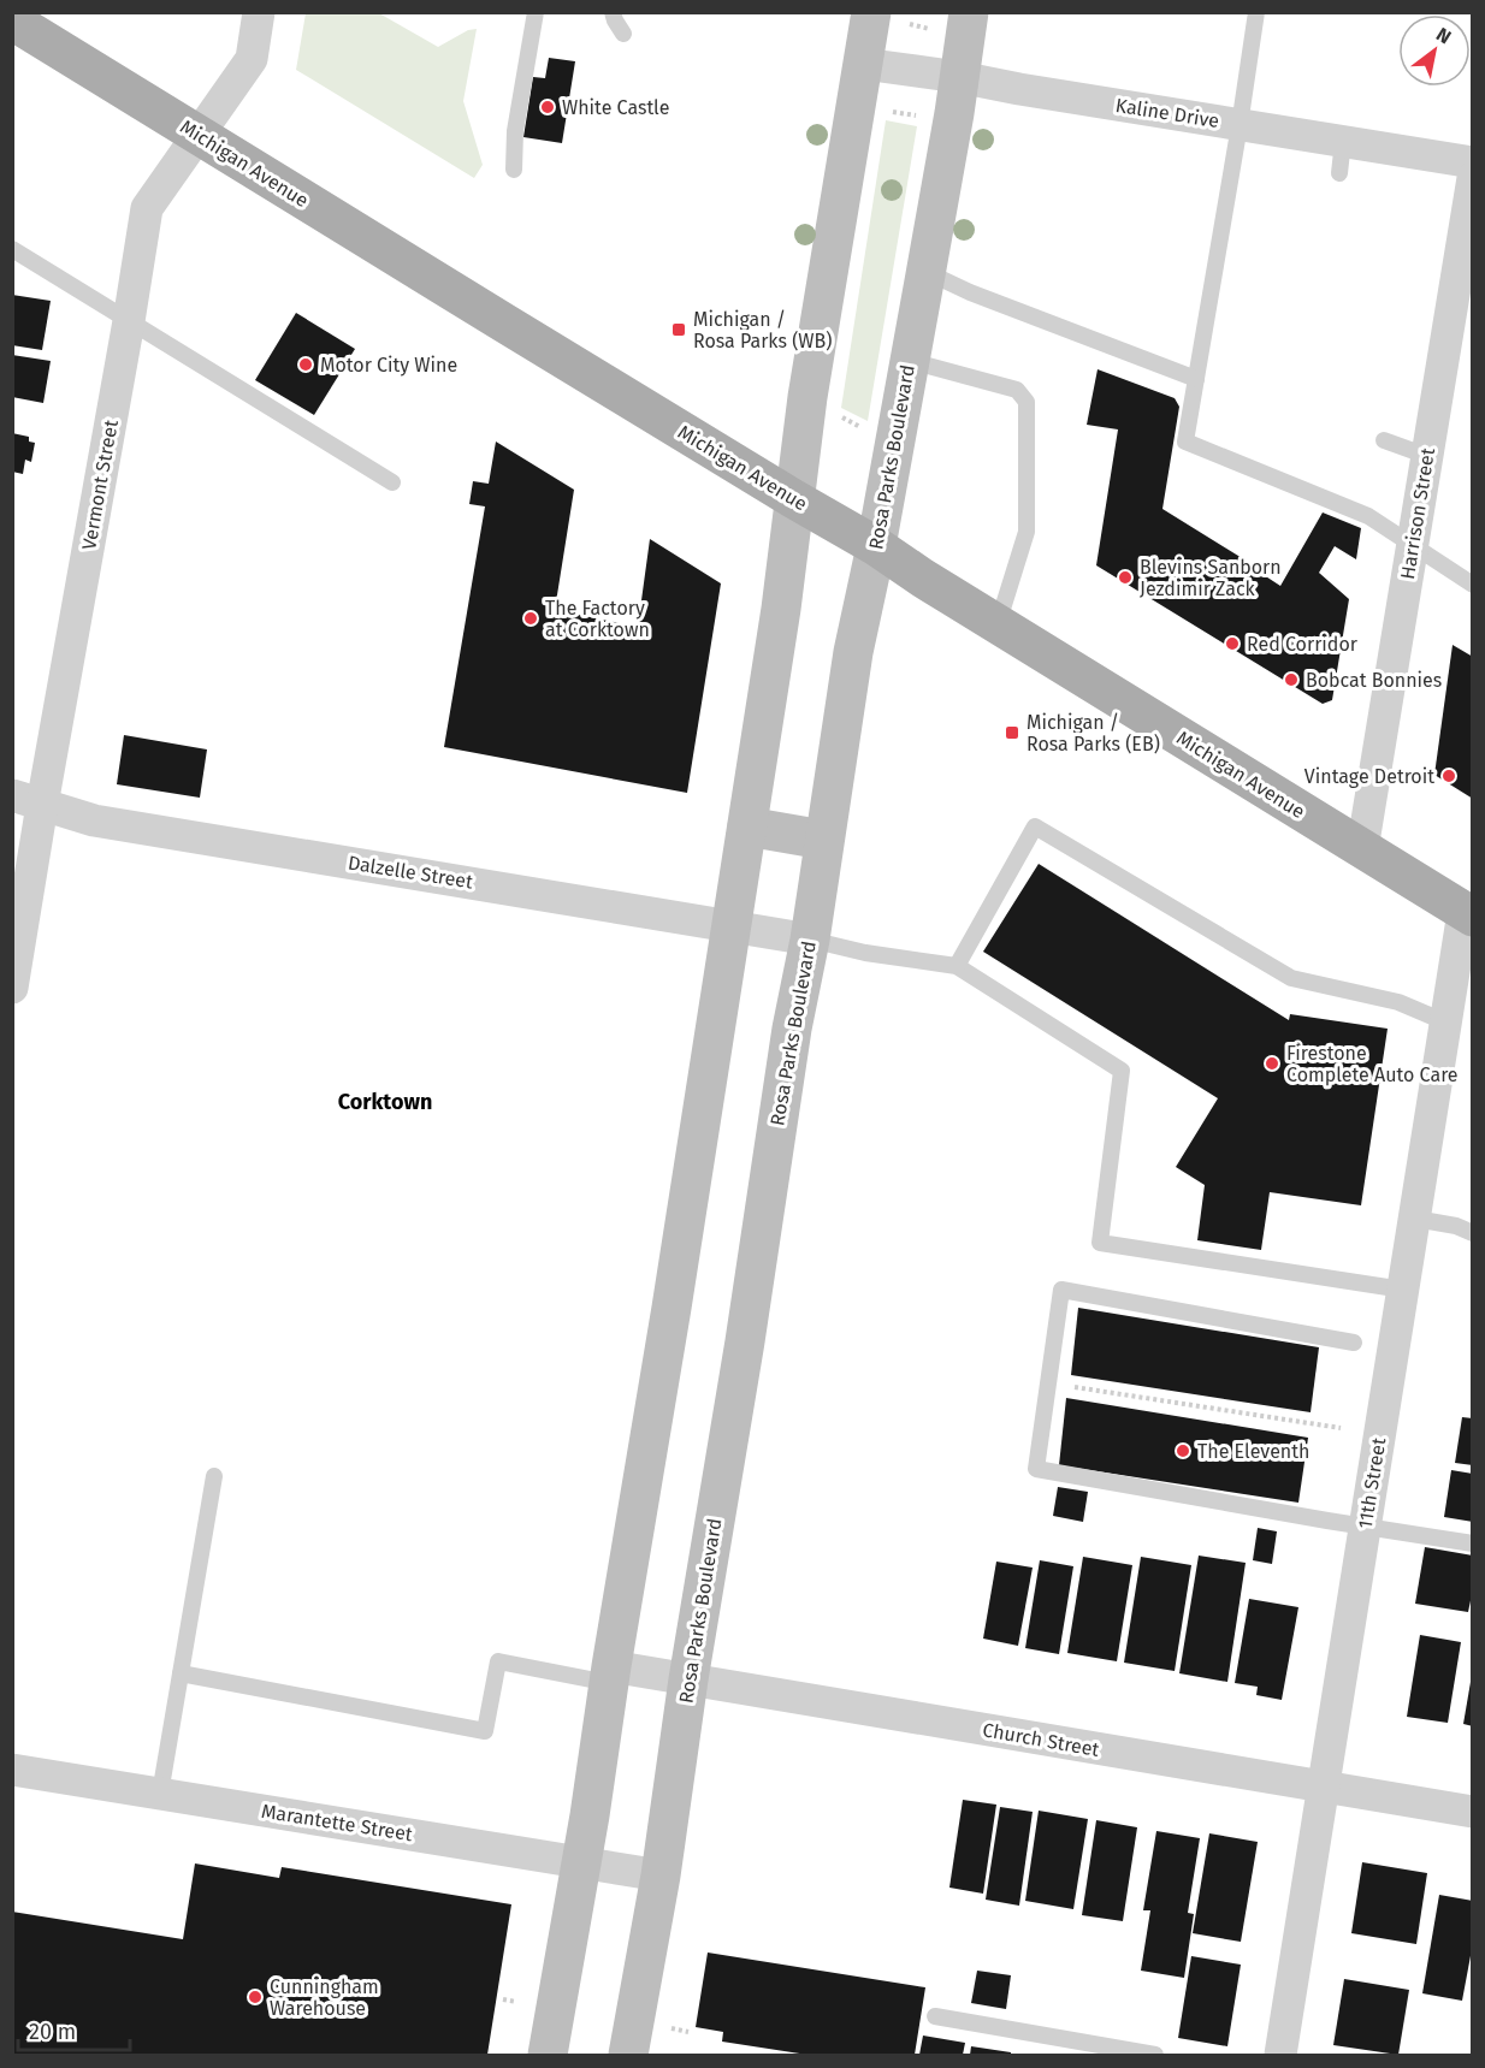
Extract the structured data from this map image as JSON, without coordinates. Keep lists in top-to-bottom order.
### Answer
{
  "streets": {
    "main road": ["Michigan Avenue", "Rosa Parks Boulevard"],
    "street": [
      "Kaline Drive",
      "Vermont Street",
      "Harrison Street",
      "Dalzelle Street",
      "11th Street",
      "Church Street",
      "Marantette Street"
    ]
  },
  "crossings": [
    ["Kaline Drive", "Rosa Parks Boulevard"],
    ["Michigan Avenue", "Rosa Parks Boulevard"],
    ["Michigan Avenue", "Vermont Street"],
    ["Michigan Avenue", "Harrison Street"],
    ["Michigan Avenue", "11th Street"],
    ["Rosa Parks Boulevard", "Dalzelle Street"],
    ["Rosa Parks Boulevard", "Church Street"],
    ["Rosa Parks Boulevard", "Marantette Street"],
    ["Vermont Street", "Dalzelle Street"],
    ["11th Street", "Church Street"]
  ],
  "districts": ["Corktown"],
  "places": {
    "other": [
      "White Castle",
      "Motor City Wine",
      "Blevins Sanborn Jezdimir Zack",
      "The Factory at Corktown",
      "Red Corridor",
      "Bobcat Bonnies",
      "Vintage Detroit",
      "Firestone Complete Auto Care",
      "The Eleventh",
      "Cunningham Warehouse"
    ],
    "transit": ["Michigan / Rosa Parks (WB)", "Michigan / Rosa Parks (EB)"]
  },
  "scale_bar": "20 m",
  "north": "top right"
}
